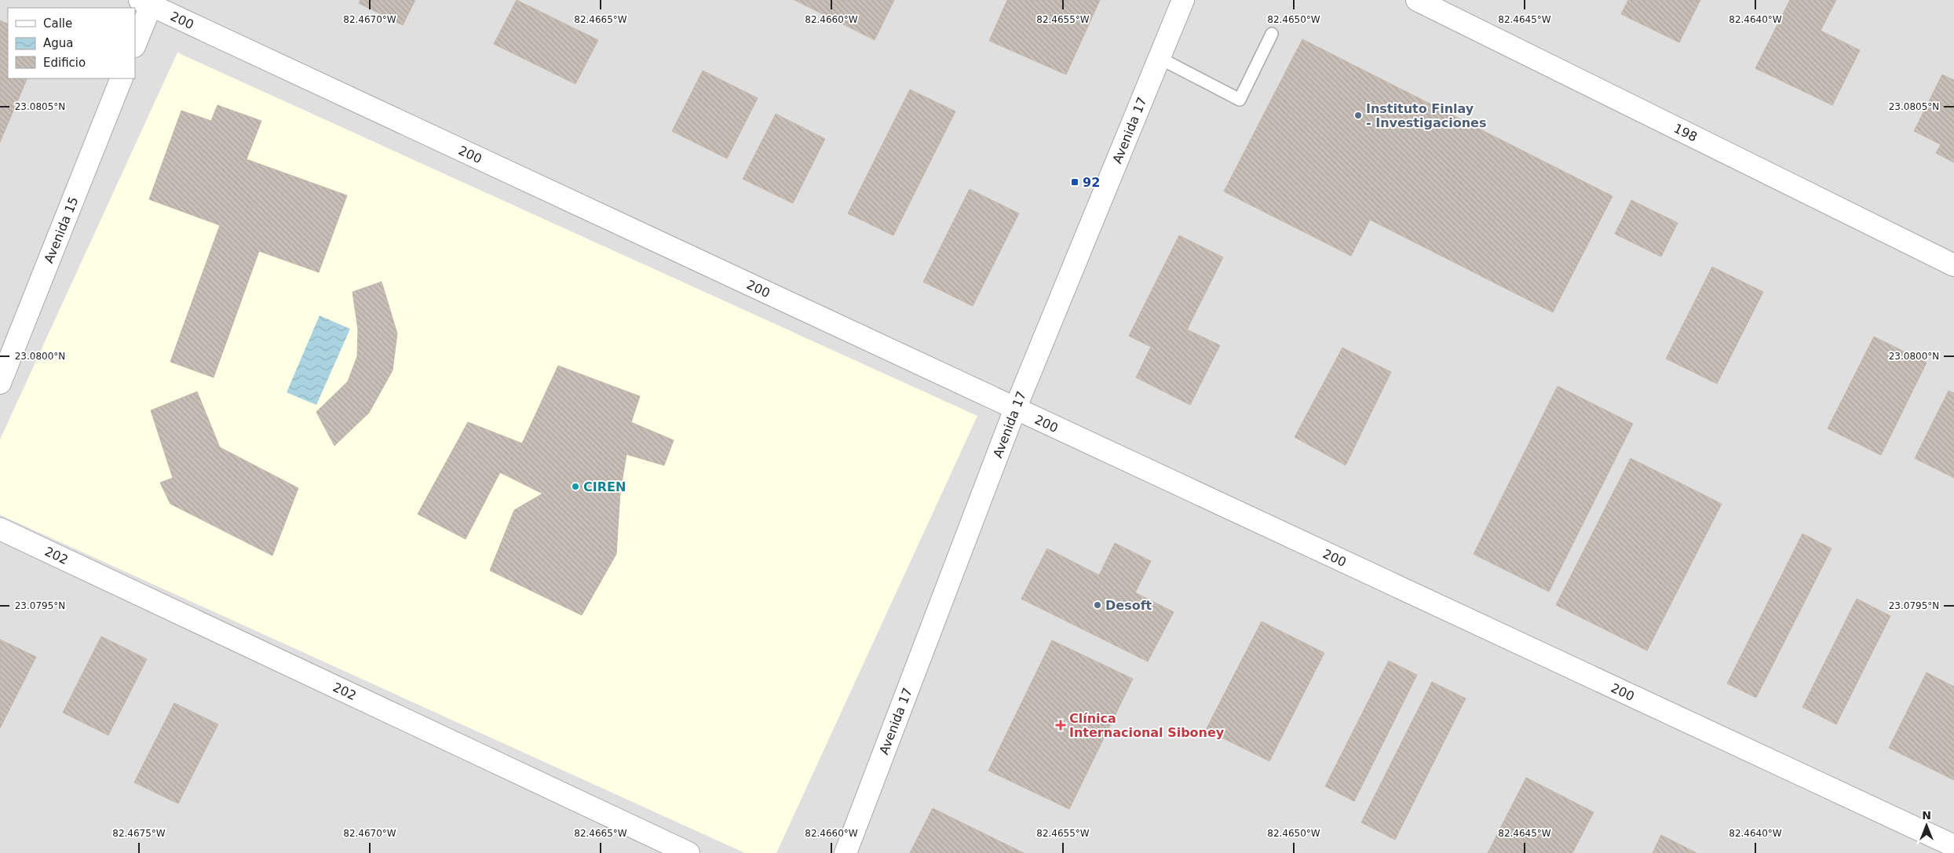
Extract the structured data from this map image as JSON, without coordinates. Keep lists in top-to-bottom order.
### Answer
{
  "streets": {
    "street": [
      "200",
      "Avenida 17",
      "198",
      "Avenida 15",
      "202"
    ]
  },
  "crossings": [
    ["200", "Avenida 17"]
  ],
  "places": {
    "other": ["Instituto Finlay - Investigaciones", "CIREN", "Desoft"],
    "transit": ["92"],
    "health": ["Clínica Internacional Siboney"]
  },
  "legend": ["Calle", "Agua", "Edificio"],
  "north": "top",
  "coordinates": [
    "82.4670°W",
    "82.4665°W",
    "82.4660°W",
    "82.4655°W",
    "82.4650°W",
    "82.4645°W",
    "82.4640°W",
    "23.0805°N",
    "23.0800°N",
    "23.0795°N",
    "82.4675°W"
  ]
}
